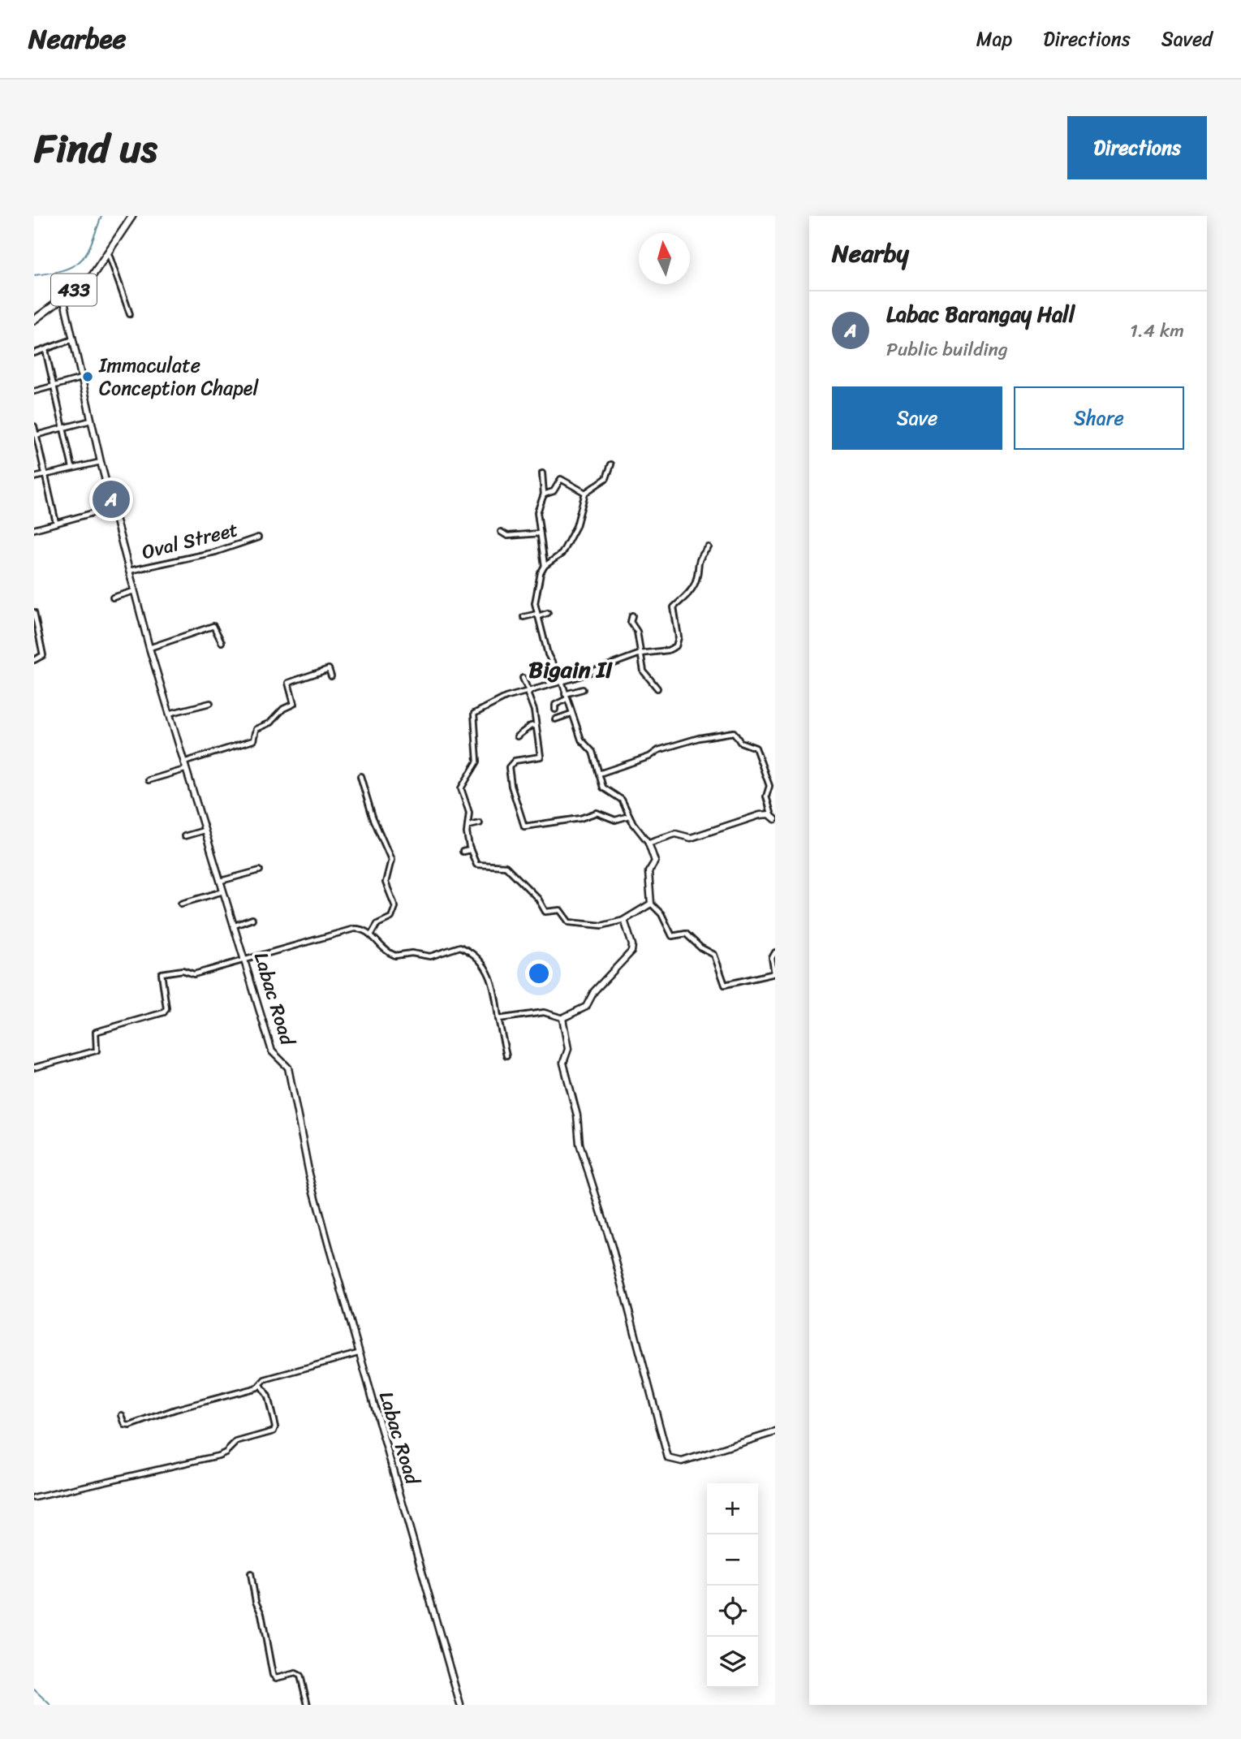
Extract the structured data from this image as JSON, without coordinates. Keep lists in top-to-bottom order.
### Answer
{
  "streets": {
    "main road": ["433"],
    "street": ["Oval Street", "Labac Road"]
  },
  "crossings": [
    ["433", "Labac Road"],
    ["Oval Street", "Labac Road"]
  ],
  "districts": ["Bigain II"],
  "places": ["Immaculate Conception Chapel"],
  "north": "top",
  "page": {
    "header": "Nearbee",
    "nav": ["Map", "Directions", "Saved"],
    "title": "Find us",
    "buttons": [
      "Directions",
      ["Save", "Share"]
    ],
    "heading": "Nearby",
    "list": [
      {
        "mark": "A",
        "name": "Labac Barangay Hall",
        "note": "Public building",
        "value": "1.4 km"
      }
    ],
    "pins": "A",
    "map_buttons": ["+", "−"]
  }
}
